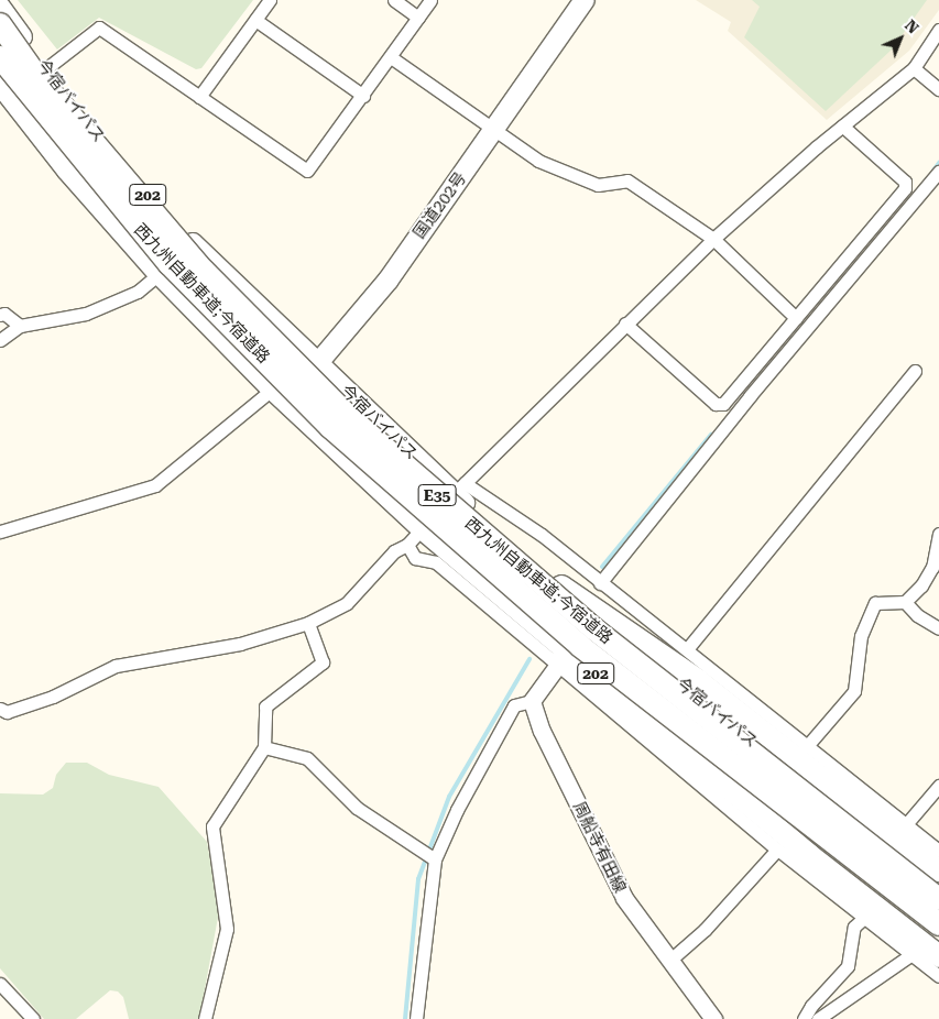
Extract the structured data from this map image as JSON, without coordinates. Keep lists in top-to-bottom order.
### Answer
{
  "streets": {
    "highway": [
      "今宿バイパス",
      "202",
      "国道202号",
      "西九州自動車道;今宿道路",
      "E35"
    ],
    "main road": ["周船寺有田線"]
  },
  "crossings": [
    ["今宿バイパス", "国道202号"],
    ["202", "国道202号"]
  ],
  "north": "top right"
}
